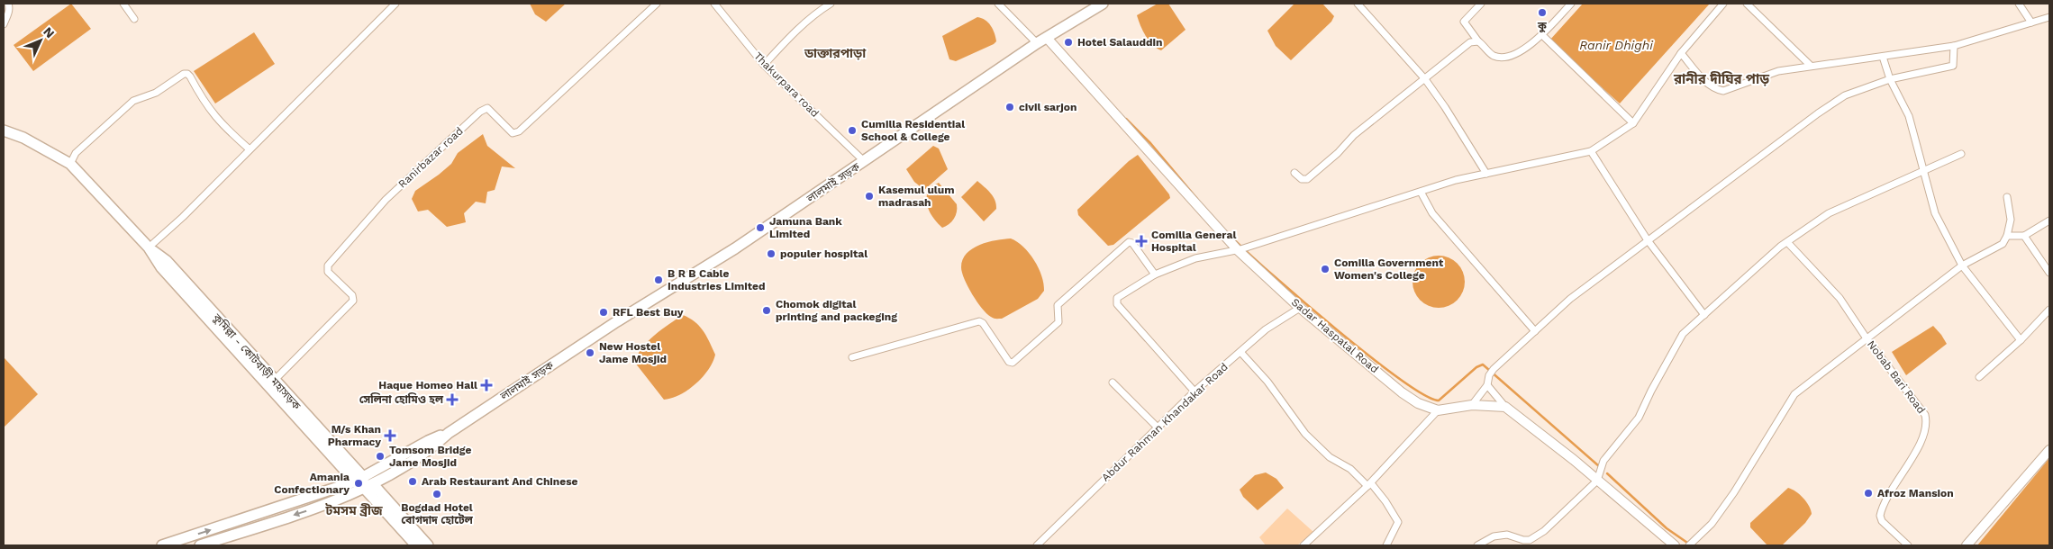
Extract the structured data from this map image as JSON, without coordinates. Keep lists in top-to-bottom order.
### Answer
{
  "streets": {
    "main road": ["লালমাই সড়ক", "কুমিল্লা - কোটবাড়ী মহাসড়ক"],
    "street": [
      "Thakurpara road",
      "Ranirbazar road",
      "Sadar Haspatal Road",
      "Nobab Bari Road",
      "Abdur Rahman Khandakar Road"
    ]
  },
  "crossings": [
    ["Thakurpara road", "লালমাই সড়ক"],
    ["Ranirbazar road", "কুমিল্লা - কোটবাড়ী মহাসড়ক"],
    ["লালমাই সড়ক", "Sadar Haspatal Road"],
    ["লালমাই সড়ক", "কুমিল্লা - কোটবাড়ী মহাসড়ক"],
    ["Sadar Haspatal Road", "Abdur Rahman Khandakar Road"]
  ],
  "districts": ["ডাক্তারপাড়া", "রানীর দীঘির পাড়", "টমসম ব্রীজ"],
  "water": ["Ranir Dhighi"],
  "places": {
    "other": [
      "কু",
      "Hotel Salauddin",
      "civil sarjon",
      "Cumilla Residential School & College",
      "Kasemul ulum madrasah",
      "Jamuna Bank Limited",
      "populer hospital",
      "Comilla Government Women's College",
      "B R B Cable Industries Limited",
      "Chomok digital printing and packeging",
      "RFL Best Buy",
      "New Hostel Jame Mosjid",
      "Tomsom Bridge Jame Mosjid",
      "Arab Restaurant And Chinese",
      "Amania Confectionary",
      "Afroz Mansion",
      "Bogdad Hotel বোগদাদ হোটেল"
    ],
    "health": [
      "Comilla General Hospital",
      "Haque Homeo Hall",
      "সেলিনা হোমিও হল",
      "M/s Khan Pharmacy"
    ]
  },
  "north": "top right"
}
